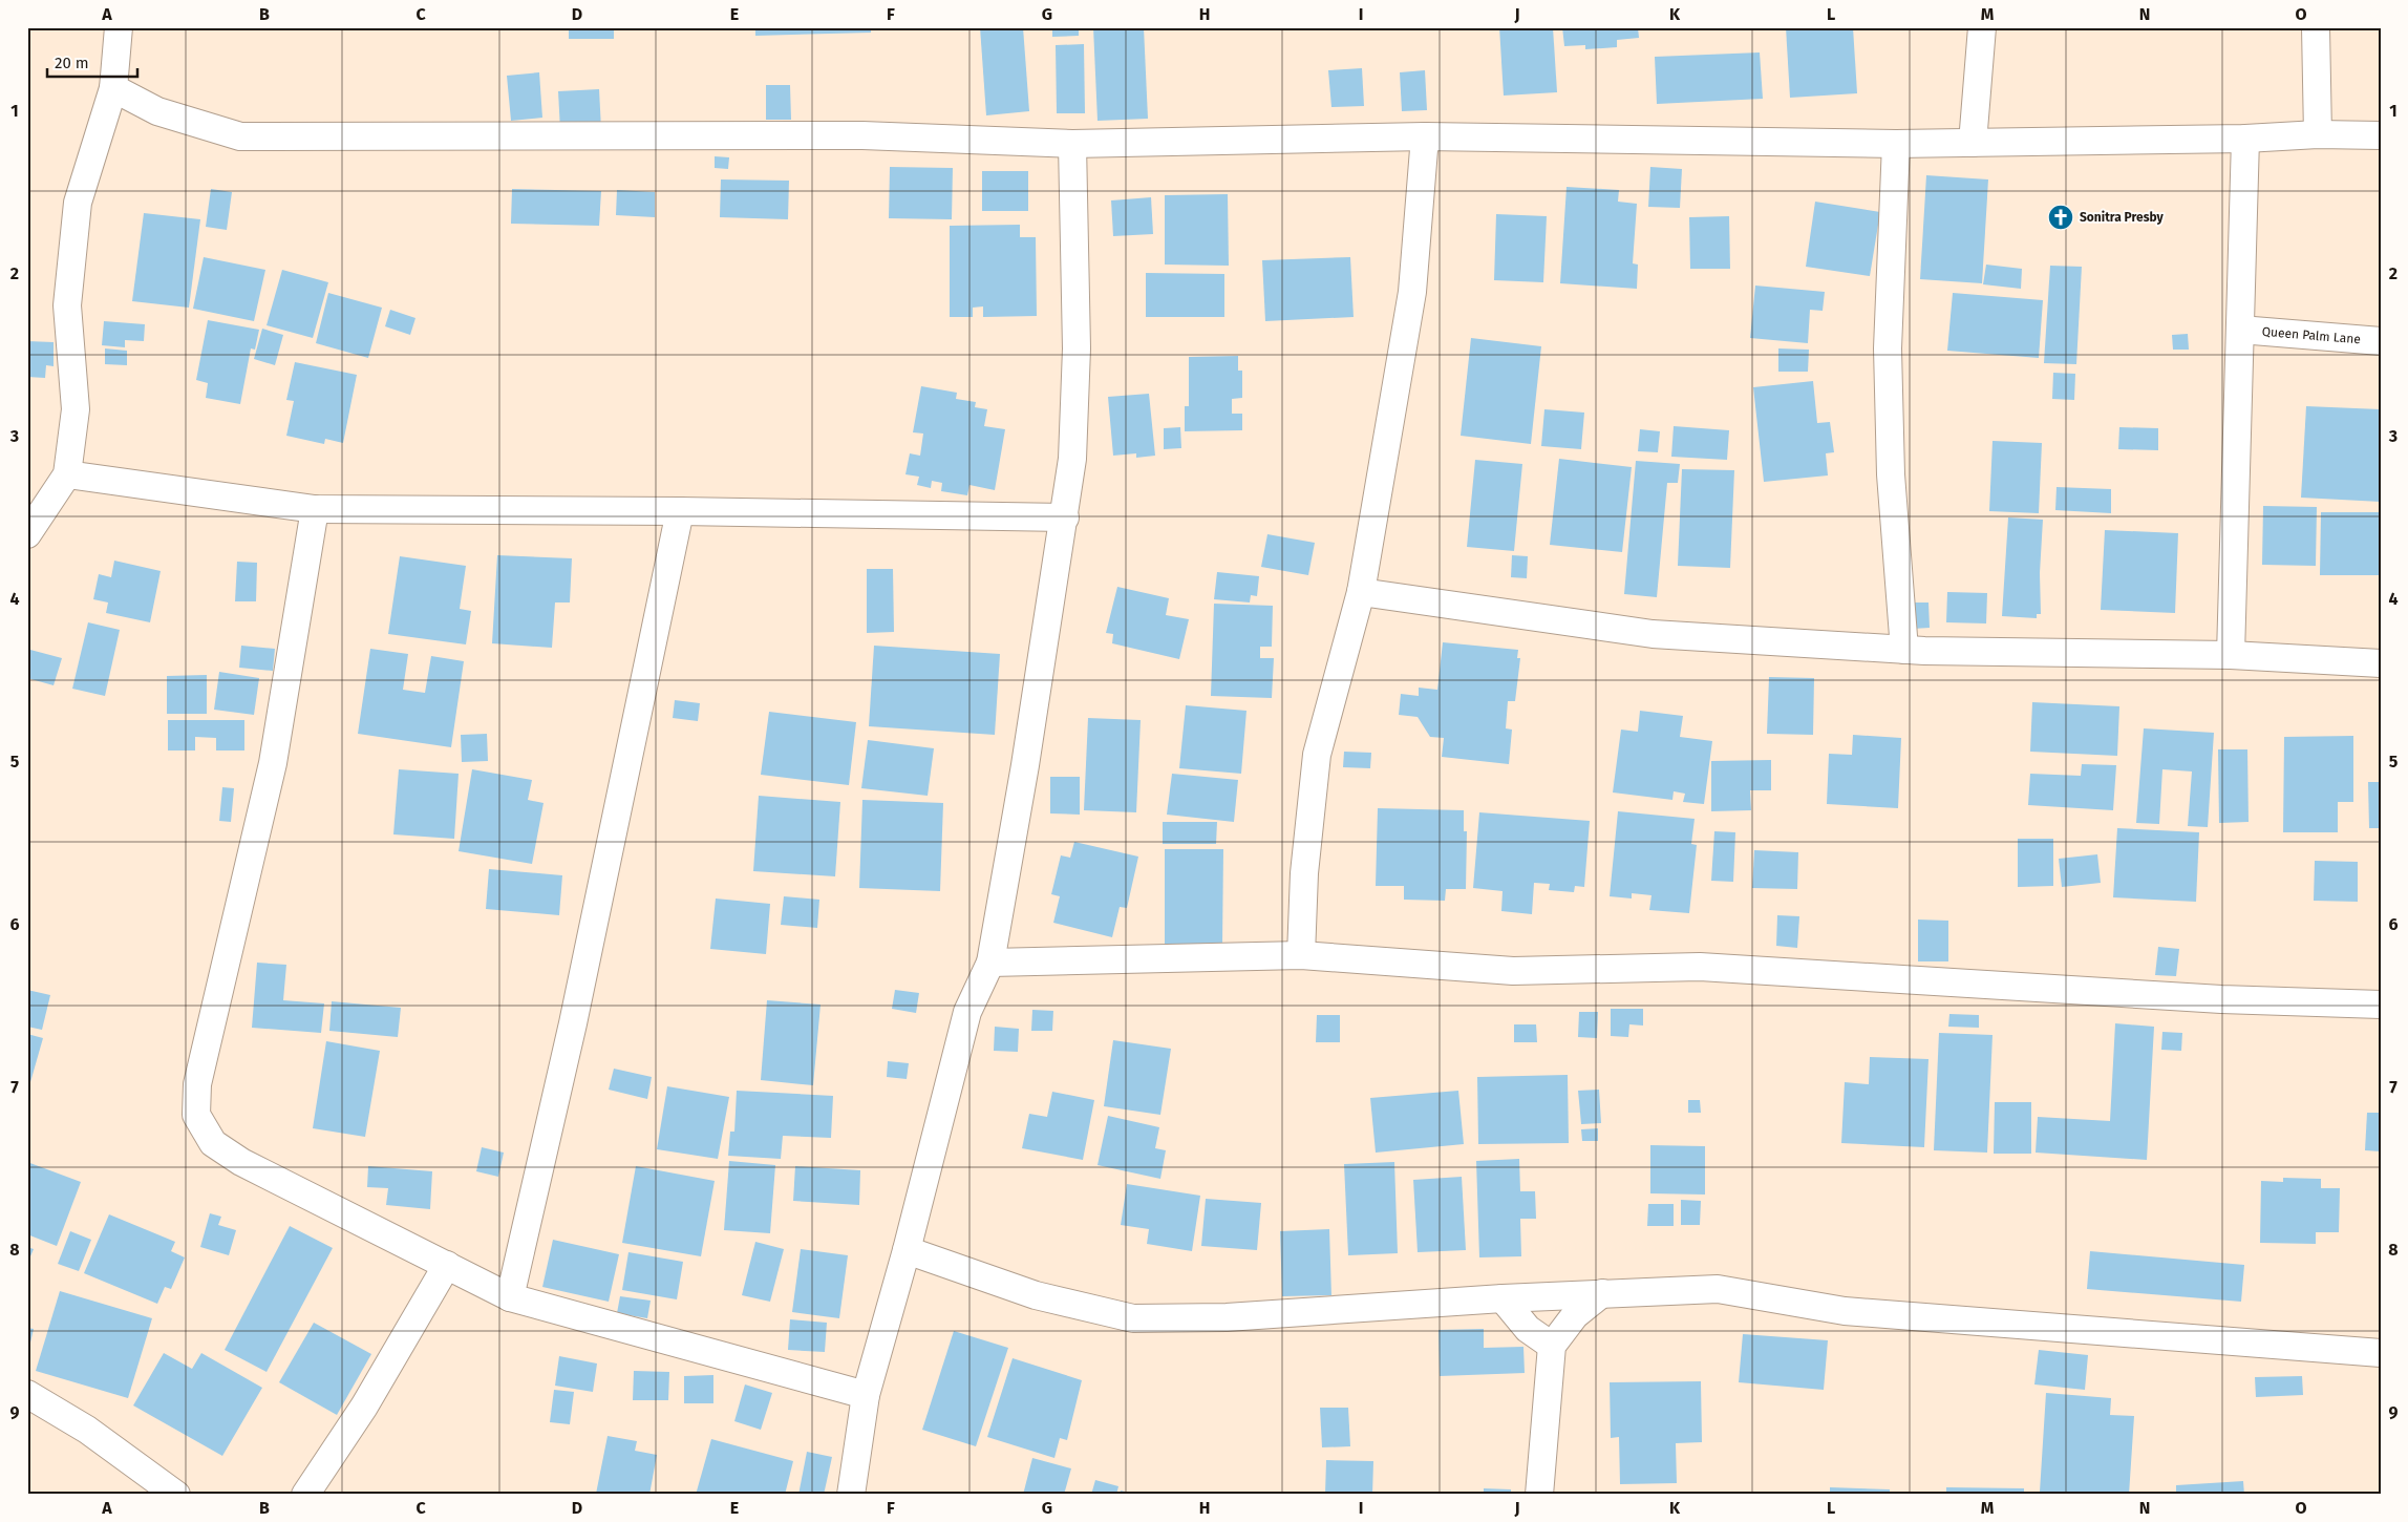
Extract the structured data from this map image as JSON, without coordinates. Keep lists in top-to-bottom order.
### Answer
{
  "streets": {
    "street": ["Queen Palm Lane"]
  },
  "places": {
    "church": ["Sonitra Presby"]
  },
  "scale_bar": "20 m",
  "grid": {
    "columns": [
      "A",
      "B",
      "C",
      "D",
      "E",
      "F",
      "G",
      "H",
      "I",
      "J",
      "K",
      "L",
      "M",
      "N",
      "O"
    ],
    "rows": [
      "1",
      "2",
      "3",
      "4",
      "5",
      "6",
      "7",
      "8",
      "9"
    ]
  }
}
